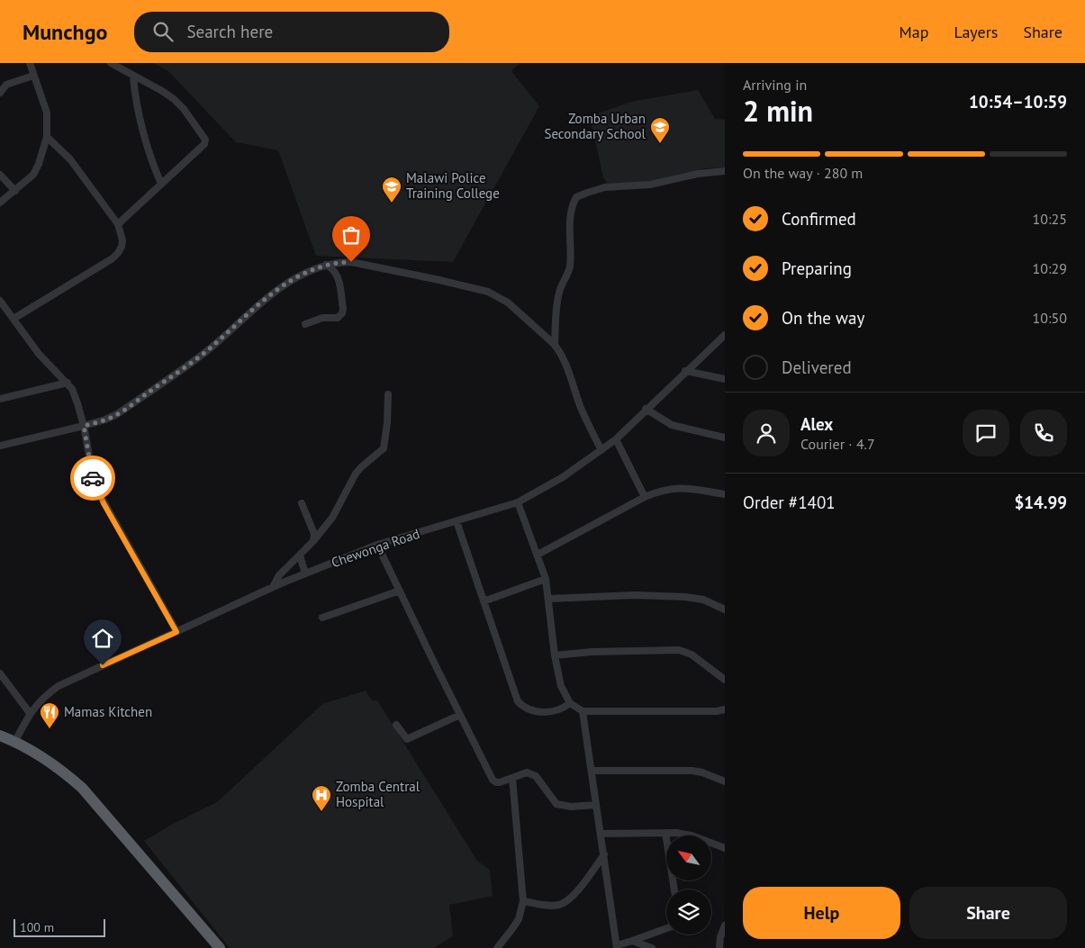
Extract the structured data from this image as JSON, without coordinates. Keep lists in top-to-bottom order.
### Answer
{
  "streets": {
    "street": ["Chewonga Road"]
  },
  "places": {
    "school or university": ["Zomba Urban Secondary School", "Malawi Police Training College"],
    "restaurant": ["Mamas Kitchen"],
    "hospital": ["Zomba Central Hospital"]
  },
  "scale_bar": "100 m",
  "north": "top left",
  "page": {
    "header": "Munchgo",
    "search": "Search here",
    "nav": ["Map", "Layers", "Share"],
    "heading": ["2 min", "Arriving in", "10:54–10:59"],
    "panel": [
      "Alex",
      "Courier · 4.7",
      "Order #1401",
      "$14.99"
    ],
    "bar": "On the way · 280 m",
    "list": [
      ["Confirmed", "10:25"],
      ["Preparing", "10:29"],
      ["On the way", "10:50"],
      "Delivered"
    ],
    "buttons": ["Help", "Share"],
    "scale": "100 m"
  }
}
